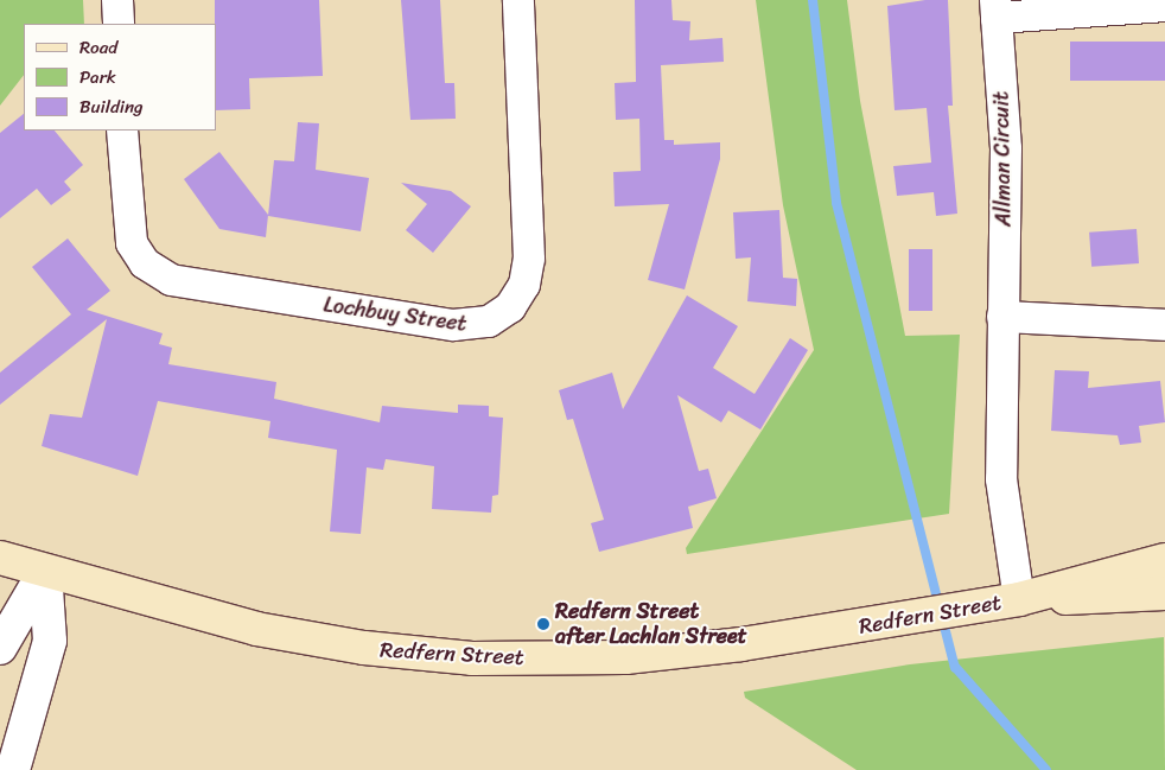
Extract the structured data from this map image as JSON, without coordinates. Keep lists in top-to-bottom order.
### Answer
{
  "streets": {
    "main road": ["Redfern Street"],
    "street": ["Allman Circuit", "Lochbuy Street"]
  },
  "crossings": [
    ["Allman Circuit", "Redfern Street"]
  ],
  "places": ["Redfern Street after Lachlan Street"],
  "legend": ["Road", "Park", "Building"]
}
